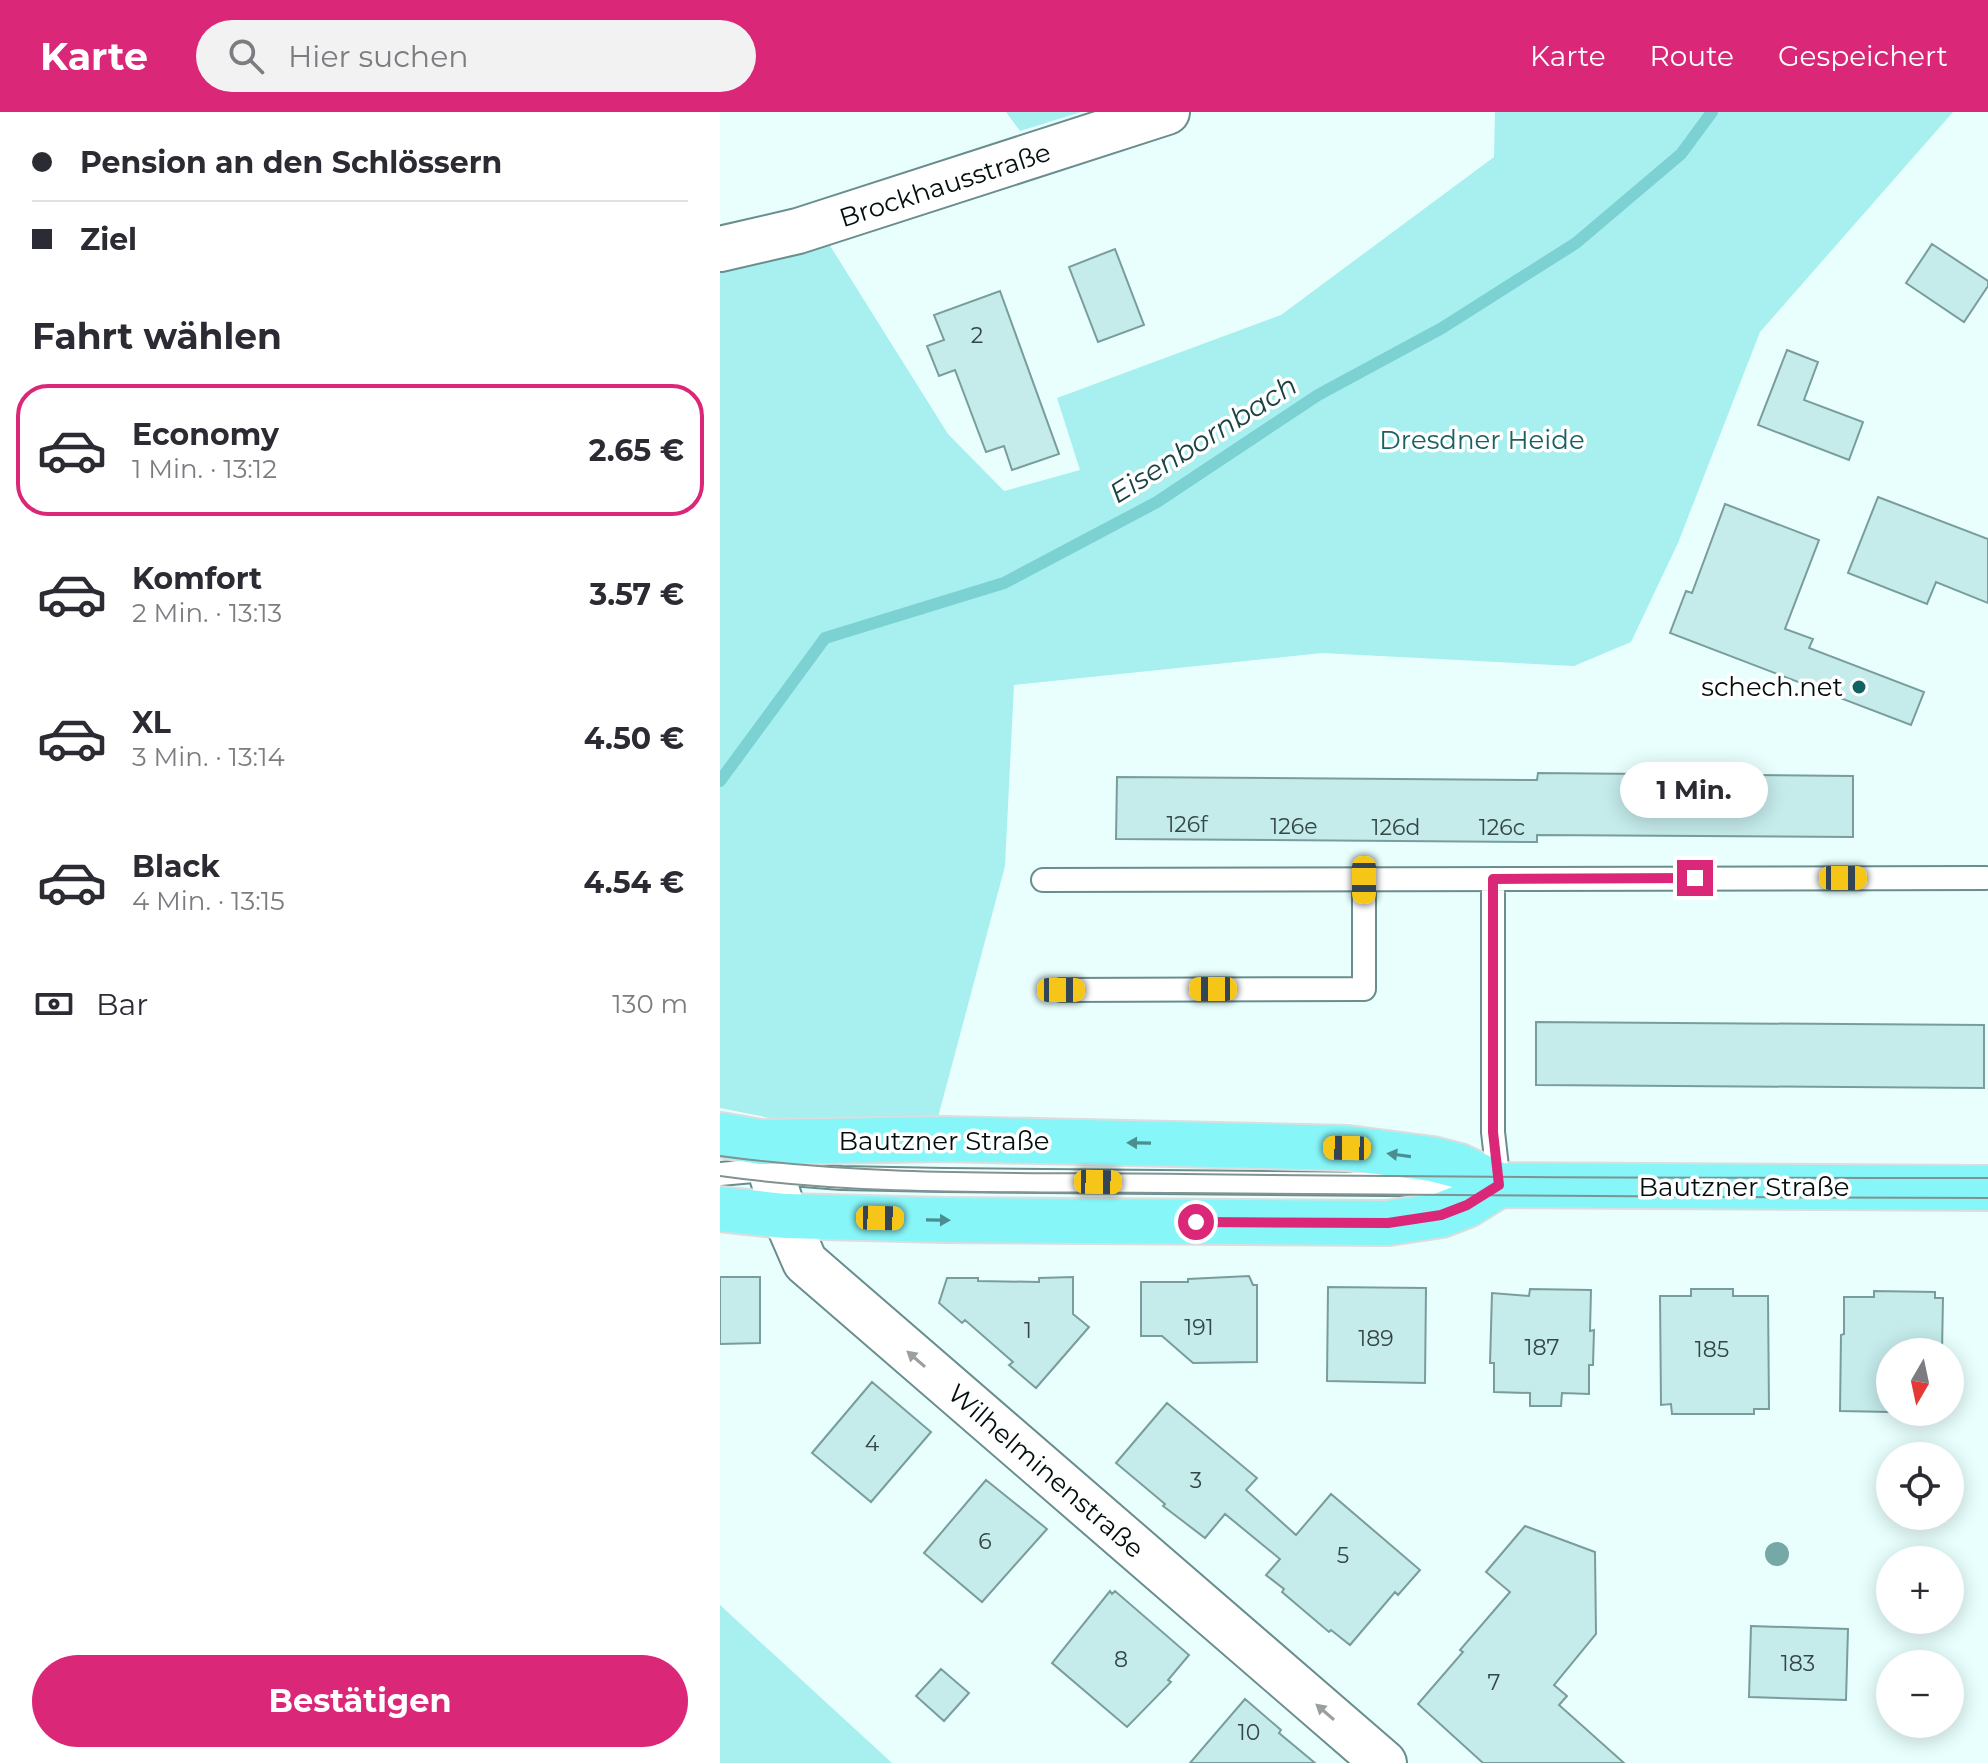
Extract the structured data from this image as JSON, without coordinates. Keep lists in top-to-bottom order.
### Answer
{
  "streets": {
    "main road": ["Bautzner Straße"],
    "street": ["Brockhausstraße", "Wilhelminenstraße"]
  },
  "crossings": [
    ["Bautzner Straße", "Wilhelminenstraße"]
  ],
  "one_way": ["Wilhelminenstraße"],
  "water": ["Eisenbornbach"],
  "parks": ["Dresdner Heide"],
  "places": ["schech.net"],
  "house_numbers": [
    "2",
    "126f",
    "126e",
    "126d",
    "126c",
    "191",
    "1",
    "189",
    "187",
    "185",
    "4",
    "3",
    "6",
    "5",
    "8",
    "183",
    "7",
    "10"
  ],
  "north": "bottom",
  "page": {
    "header": "Karte",
    "search": "Hier suchen",
    "nav": ["Karte", "Route", "Gespeichert"],
    "banner": ["Pension an den Schlössern", "Ziel"],
    "heading": "Fahrt wählen",
    "list": [
      {
        "name": "Economy",
        "note": "1 Min. · 13:12",
        "value": "2.65 €"
      },
      {
        "name": "Komfort",
        "note": "2 Min. · 13:13",
        "value": "3.57 €"
      },
      {
        "name": "XL",
        "note": "3 Min. · 13:14",
        "value": "4.50 €"
      },
      {
        "name": "Black",
        "note": "4 Min. · 13:15",
        "value": "4.54 €"
      }
    ],
    "bubble": "1 Min.",
    "pay": ["Bar", "130 m"],
    "map_buttons": ["+", "−"],
    "buttons": "Bestätigen"
  }
}
